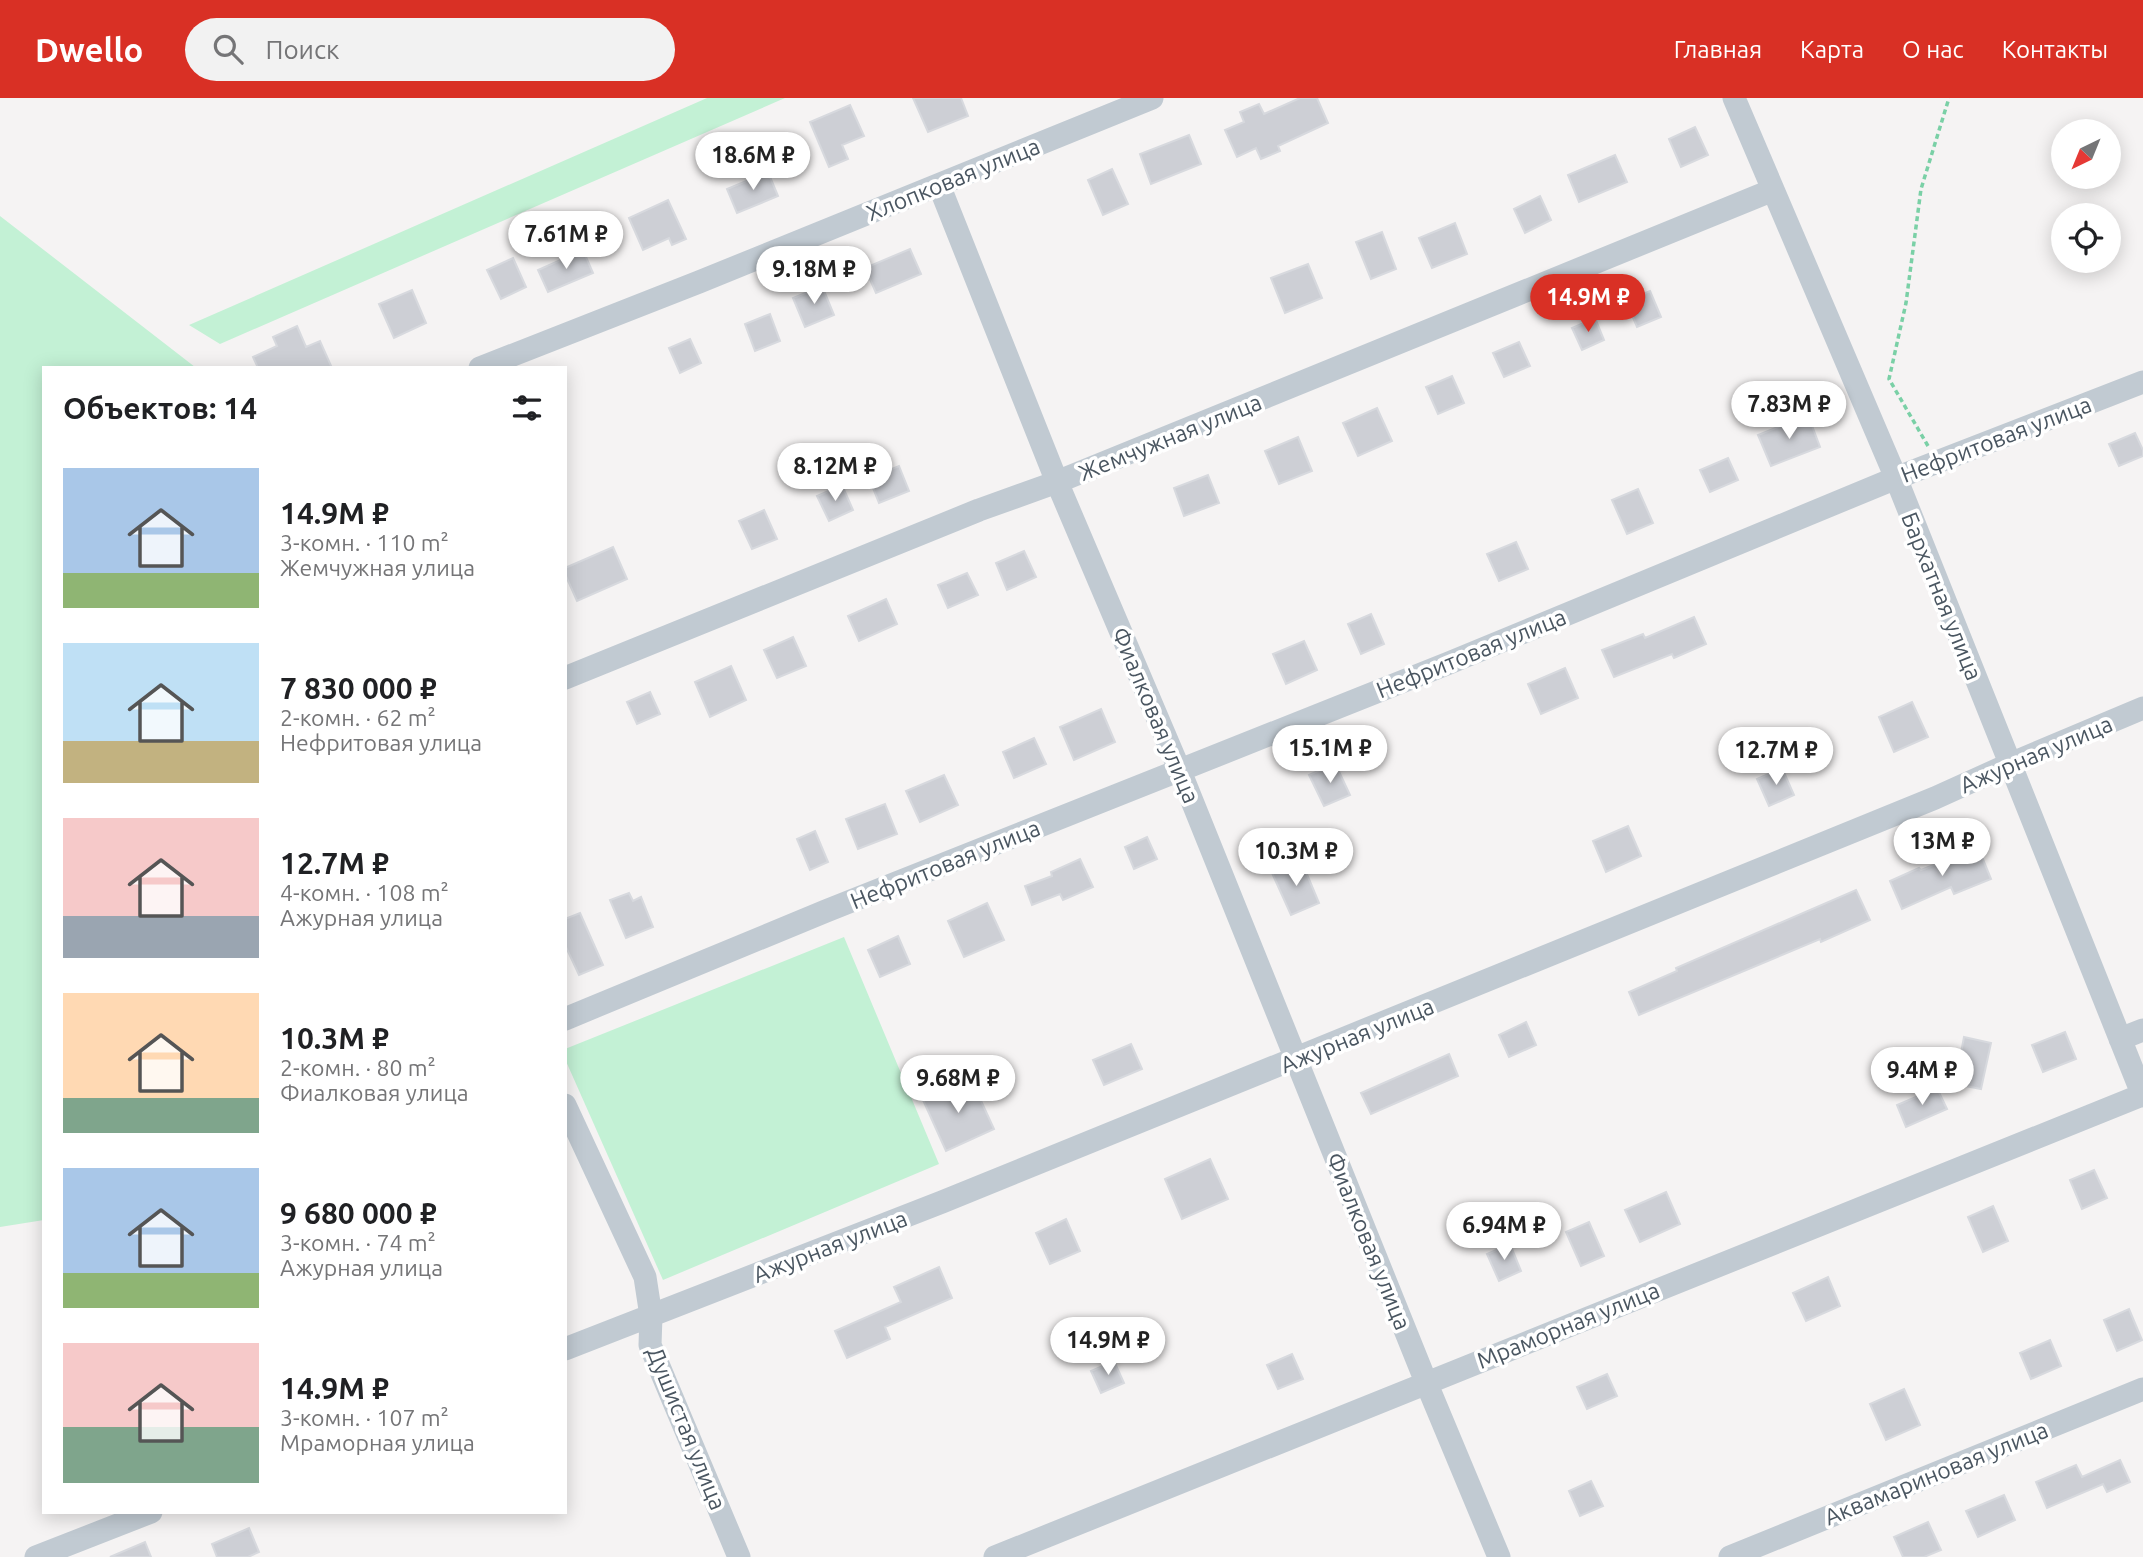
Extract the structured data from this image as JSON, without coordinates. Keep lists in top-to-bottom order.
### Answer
{
  "streets": {
    "street": [
      "Хлопковая улица",
      "Жемчужная улица",
      "Нефритовая улица",
      "Бархатная улица",
      "Фиалковая улица",
      "Ажурная улица",
      "Мраморная улица",
      "Душистая улица",
      "Аквамариновая улица"
    ]
  },
  "crossings": [
    ["Хлопковая улица", "Фиалковая улица"],
    ["Жемчужная улица", "Бархатная улица"],
    ["Жемчужная улица", "Фиалковая улица"],
    ["Нефритовая улица", "Бархатная улица"],
    ["Нефритовая улица", "Фиалковая улица"],
    ["Бархатная улица", "Ажурная улица"],
    ["Бархатная улица", "Мраморная улица"],
    ["Фиалковая улица", "Ажурная улица"],
    ["Фиалковая улица", "Мраморная улица"],
    ["Ажурная улица", "Душистая улица"]
  ],
  "north": "bottom left",
  "page": {
    "header": "Dwello",
    "search": "Поиск",
    "nav": [
      "Главная",
      "Карта",
      "О нас",
      "Контакты"
    ],
    "price": [
      "18.6M ₽",
      "7.61M ₽",
      "9.18M ₽",
      "14.9M ₽",
      "7.83M ₽",
      "8.12M ₽",
      "15.1M ₽",
      "12.7M ₽",
      "13M ₽",
      "10.3M ₽",
      "9.4M ₽",
      "9.68M ₽",
      "6.94M ₽",
      "14.9M ₽"
    ],
    "heading": "Объектов: 14",
    "list": [
      {
        "name": "14.9M ₽",
        "note": "3-комн. · 110 m² · Жемчужная улица"
      },
      {
        "name": "7 830 000 ₽",
        "note": "2-комн. · 62 m² · Нефритовая улица"
      },
      {
        "name": "12.7M ₽",
        "note": "4-комн. · 108 m² · Ажурная улица"
      },
      {
        "name": "10.3M ₽",
        "note": "2-комн. · 80 m² · Фиалковая улица"
      },
      {
        "name": "9 680 000 ₽",
        "note": "3-комн. · 74 m² · Ажурная улица"
      },
      {
        "name": "14.9M ₽",
        "note": "3-комн. · 107 m² · Мраморная улица"
      }
    ]
  }
}
